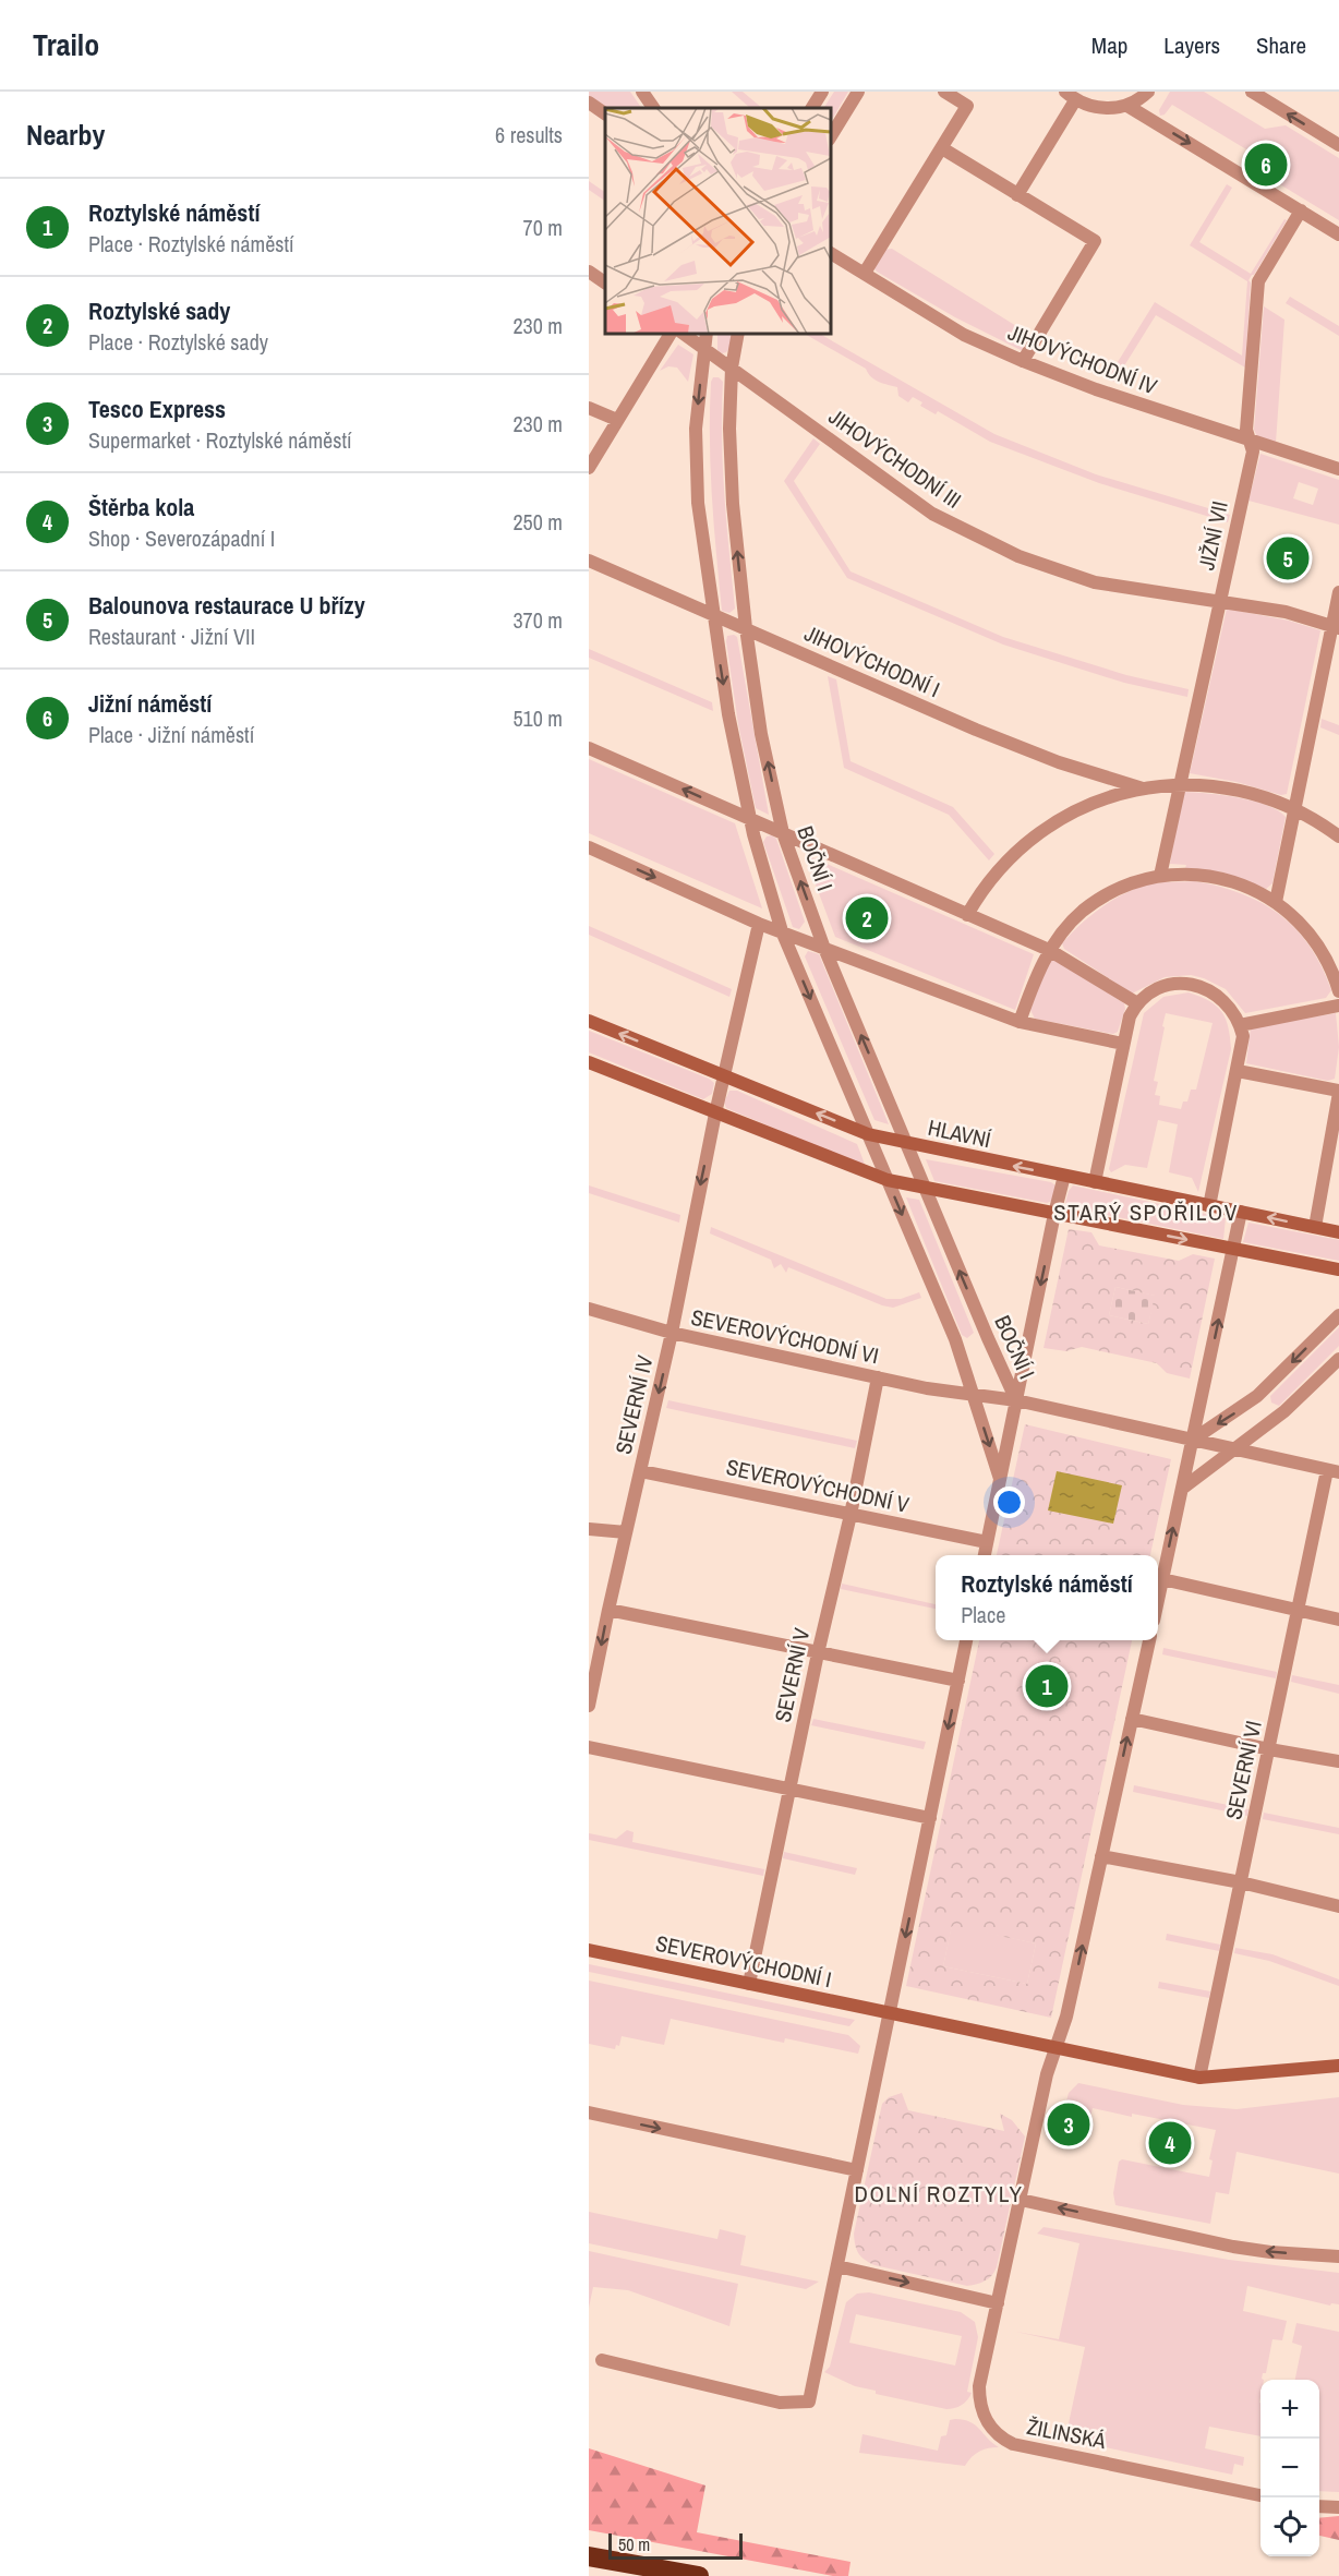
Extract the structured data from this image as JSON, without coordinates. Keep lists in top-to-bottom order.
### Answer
{
  "streets": {
    "street": [
      "JIHOVÝCHODNÍ IV",
      "JIHOVÝCHODNÍ III",
      "JIŽNÍ VII",
      "JIHOVÝCHODNÍ I",
      "BOČNÍ I",
      "HLAVNÍ",
      "SEVEROVÝCHODNÍ VI",
      "SEVERNÍ IV",
      "SEVEROVÝCHODNÍ V",
      "SEVERNÍ V",
      "SEVERNÍ VI",
      "SEVEROVÝCHODNÍ I",
      "ŽILINSKÁ"
    ]
  },
  "crossings": [
    ["JIHOVÝCHODNÍ IV", "JIŽNÍ VII"],
    ["JIHOVÝCHODNÍ III", "JIŽNÍ VII"],
    ["JIHOVÝCHODNÍ III", "BOČNÍ I"],
    ["JIHOVÝCHODNÍ I", "BOČNÍ I"],
    ["BOČNÍ I", "HLAVNÍ"],
    ["BOČNÍ I", "SEVEROVÝCHODNÍ VI"],
    ["HLAVNÍ", "SEVERNÍ IV"],
    ["SEVEROVÝCHODNÍ VI", "SEVERNÍ IV"],
    ["SEVEROVÝCHODNÍ VI", "SEVERNÍ V"],
    ["SEVEROVÝCHODNÍ VI", "SEVERNÍ VI"],
    ["SEVERNÍ IV", "SEVEROVÝCHODNÍ V"],
    ["SEVEROVÝCHODNÍ V", "SEVERNÍ V"],
    ["SEVERNÍ V", "SEVEROVÝCHODNÍ I"],
    ["SEVERNÍ VI", "SEVEROVÝCHODNÍ I"],
    ["SEVEROVÝCHODNÍ I", "ŽILINSKÁ"]
  ],
  "one_way": ["SEVERNÍ IV"],
  "districts": ["STARÝ SPOŘILOV", "DOLNÍ ROZTYLY"],
  "scale_bar": "50 m",
  "page": {
    "header": "Trailo",
    "nav": ["Map", "Layers", "Share"],
    "heading": ["Nearby", "6 results"],
    "pins": [
      "6",
      "5",
      "2",
      "1",
      "3",
      "4"
    ],
    "list": [
      {
        "mark": "1",
        "name": "Roztylské náměstí",
        "note": "Place · Roztylské náměstí",
        "value": "70 m"
      },
      {
        "mark": "2",
        "name": "Roztylské sady",
        "note": "Place · Roztylské sady",
        "value": "230 m"
      },
      {
        "mark": "3",
        "name": "Tesco Express",
        "note": "Supermarket · Roztylské náměstí",
        "value": "230 m"
      },
      {
        "mark": "4",
        "name": "Štěrba kola",
        "note": "Shop · Severozápadní I",
        "value": "250 m"
      },
      {
        "mark": "5",
        "name": "Balounova restaurace U břízy",
        "note": "Restaurant · Jižní VII",
        "value": "370 m"
      },
      {
        "mark": "6",
        "name": "Jižní náměstí",
        "note": "Place · Jižní náměstí",
        "value": "510 m"
      }
    ],
    "popup": ["Roztylské náměstí", "Place"],
    "map_buttons": ["+", "−"],
    "scale": "50 m"
  }
}
